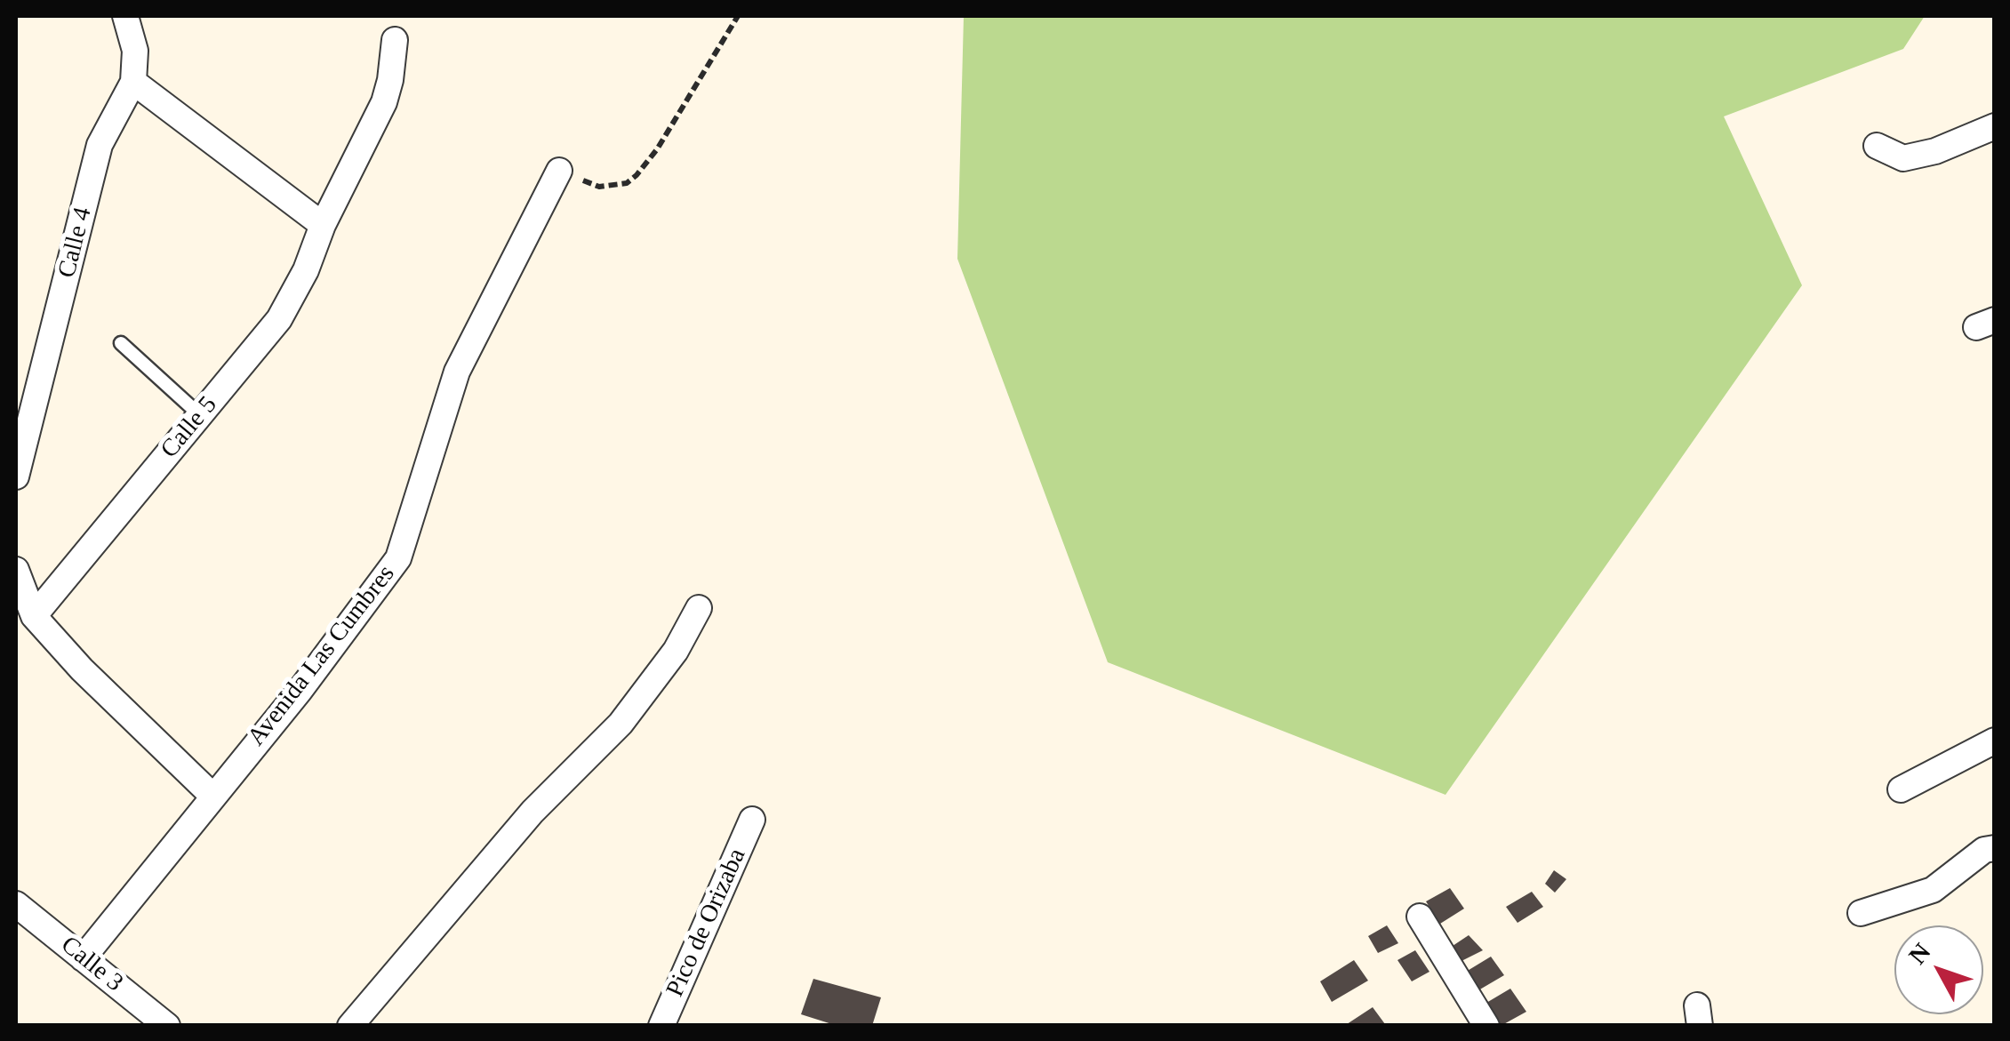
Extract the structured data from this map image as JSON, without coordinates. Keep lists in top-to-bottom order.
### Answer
{
  "streets": {
    "street": [
      "Calle 4",
      "Calle 5",
      "Avenida Las Cumbres",
      "Pico de Orizaba",
      "Calle 3"
    ]
  },
  "crossings": [
    ["Avenida Las Cumbres", "Calle 3"]
  ],
  "north": "top left"
}
